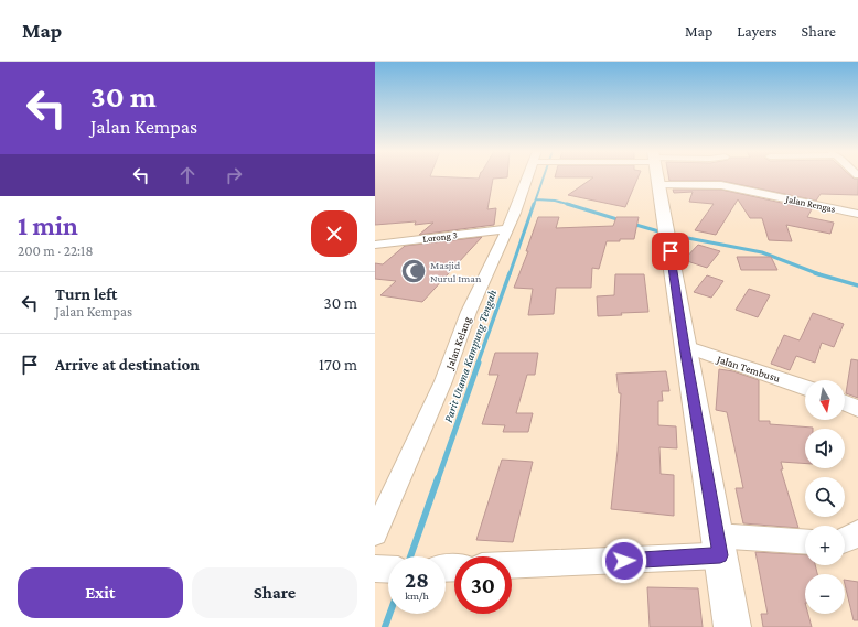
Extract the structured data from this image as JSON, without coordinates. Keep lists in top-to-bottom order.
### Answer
{
  "streets": {
    "street": [
      "Jalan Rengas",
      "Lorong 3",
      "Jalan Kelang",
      "Jalan Tembusu"
    ]
  },
  "crossings": [
    ["Lorong 3", "Jalan Kelang"]
  ],
  "water": ["Parit Utama Kampung Tengah"],
  "places": {
    "mosque": ["Masjid Nurul Iman"]
  },
  "north": "bottom",
  "page": {
    "header": "Map",
    "nav": ["Map", "Layers", "Share"],
    "turn": ["30 m", "Jalan Kempas"],
    "heading": ["1 min", "200 m · 22:18"],
    "list": [
      {
        "name": "Turn left",
        "note": "Jalan Kempas",
        "value": "30 m"
      },
      {
        "name": "Arrive at destination",
        "value": "170 m"
      }
    ],
    "map_buttons": ["+", "−"],
    "speed": "28 km/h",
    "limit": "30",
    "buttons": ["Exit", "Share"]
  }
}
